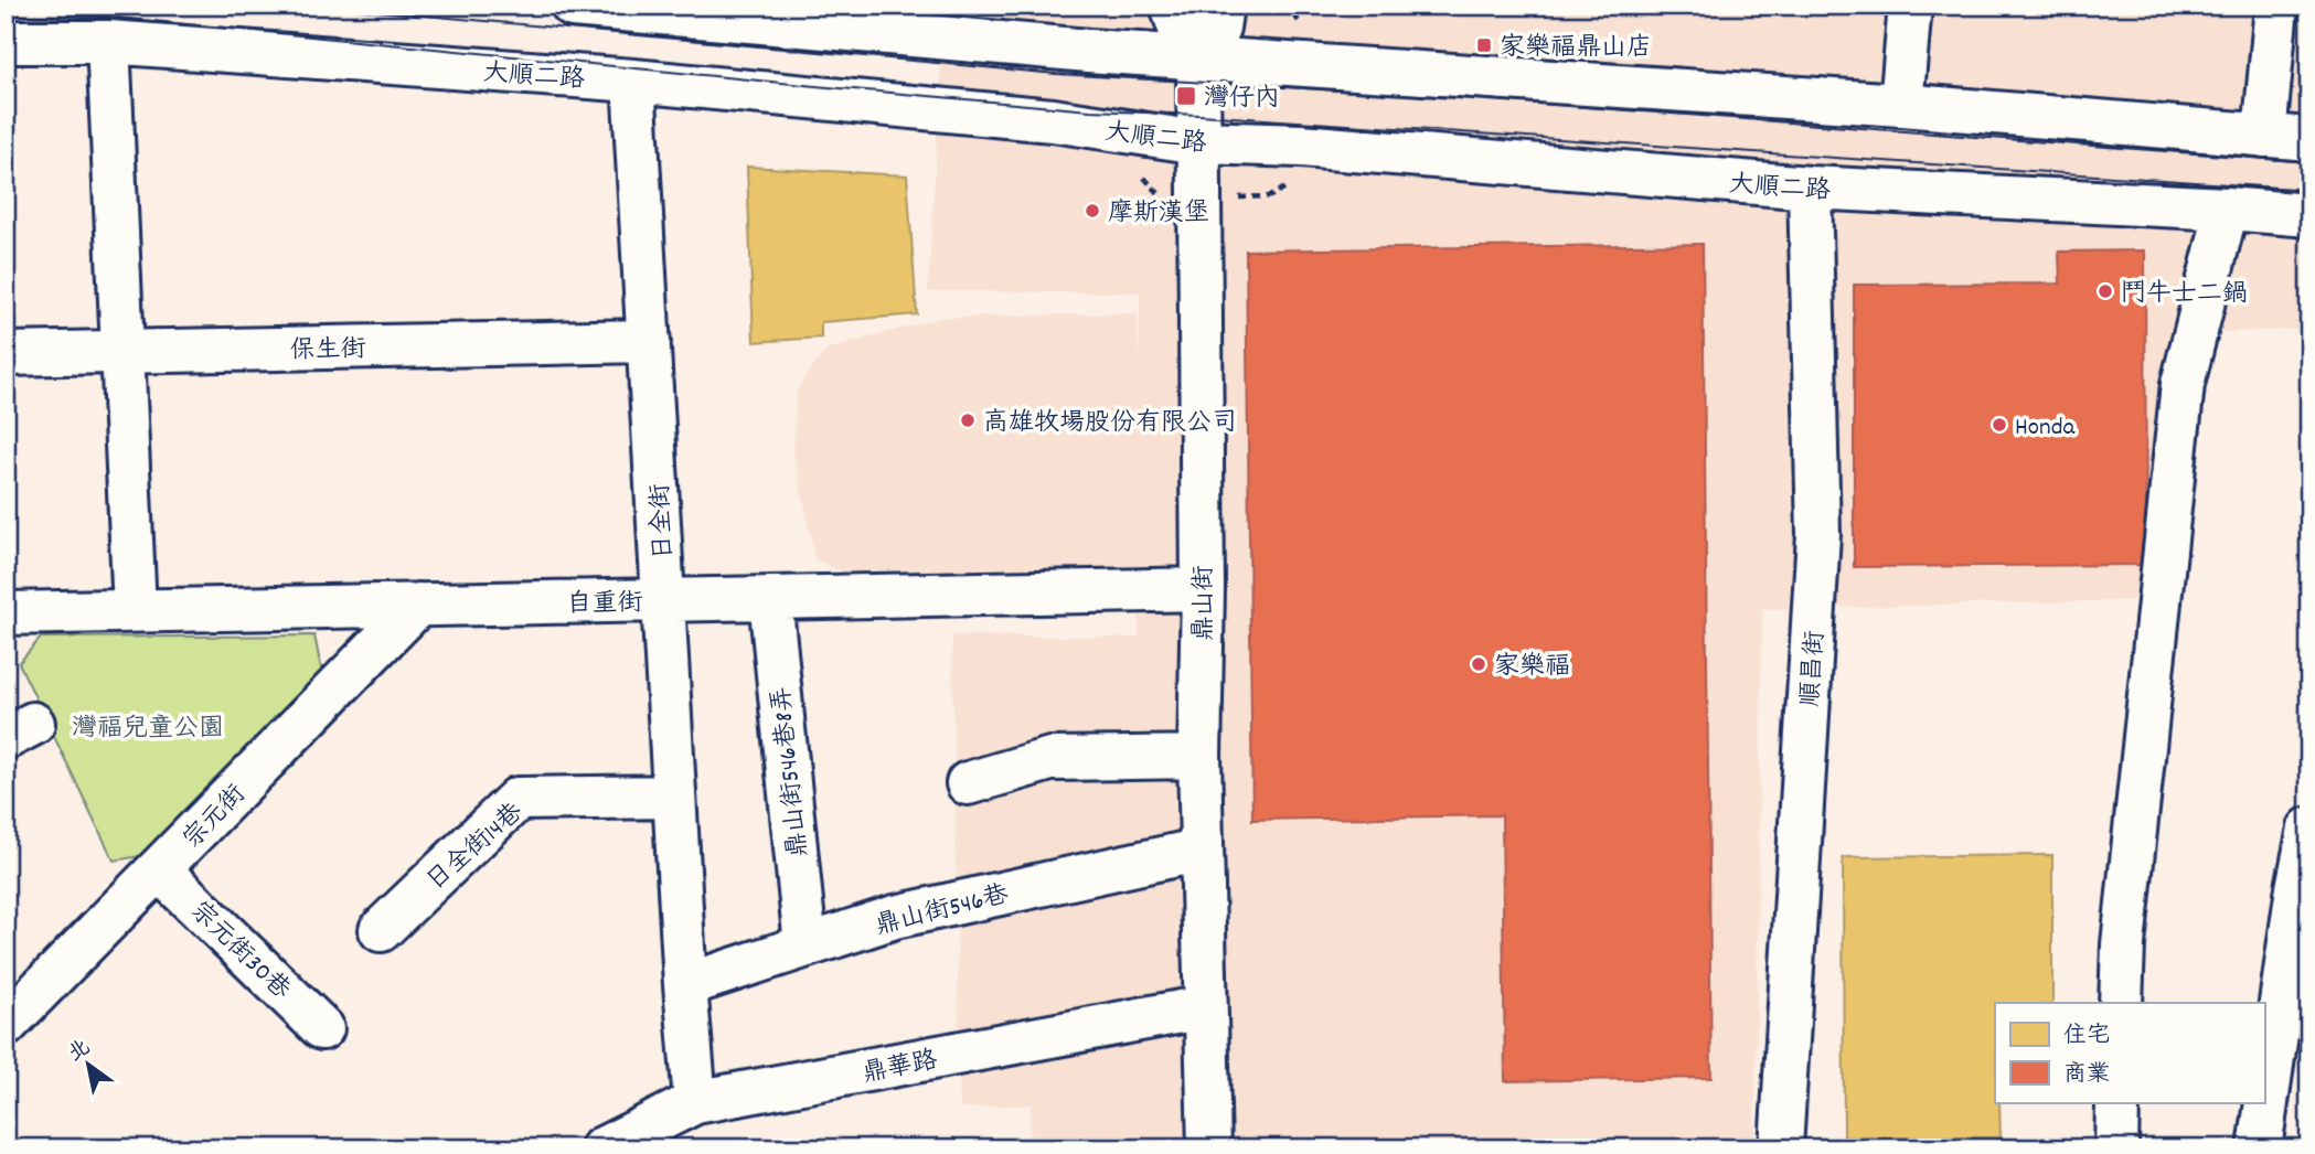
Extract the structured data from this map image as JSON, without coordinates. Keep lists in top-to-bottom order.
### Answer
{
  "streets": {
    "street": [
      "大順二路",
      "保生街",
      "日全街",
      "自重街",
      "鼎山街",
      "順昌街",
      "鼎山街546巷8弄",
      "宗元街",
      "日全街14巷",
      "鼎山街546巷",
      "宗元街30巷",
      "鼎華路"
    ]
  },
  "crossings": [
    ["大順二路", "日全街"],
    ["大順二路", "鼎山街"],
    ["大順二路", "順昌街"],
    ["保生街", "日全街"],
    ["日全街", "自重街"],
    ["日全街", "日全街14巷"],
    ["日全街", "鼎山街546巷"],
    ["日全街", "鼎華路"],
    ["自重街", "鼎山街"],
    ["自重街", "鼎山街546巷8弄"],
    ["自重街", "宗元街"],
    ["鼎山街", "鼎山街546巷"],
    ["鼎山街", "鼎華路"],
    ["鼎山街546巷8弄", "鼎山街546巷"],
    ["宗元街", "宗元街30巷"]
  ],
  "parks": ["灣福兒童公園"],
  "places": {
    "transit": ["家樂福鼎山店", "灣仔內"],
    "other": [
      "摩斯漢堡",
      "鬥牛士二鍋",
      "高雄牧場股份有限公司",
      "Honda",
      "家樂福"
    ]
  },
  "legend": ["住宅", "商業"],
  "north": "top left"
}
